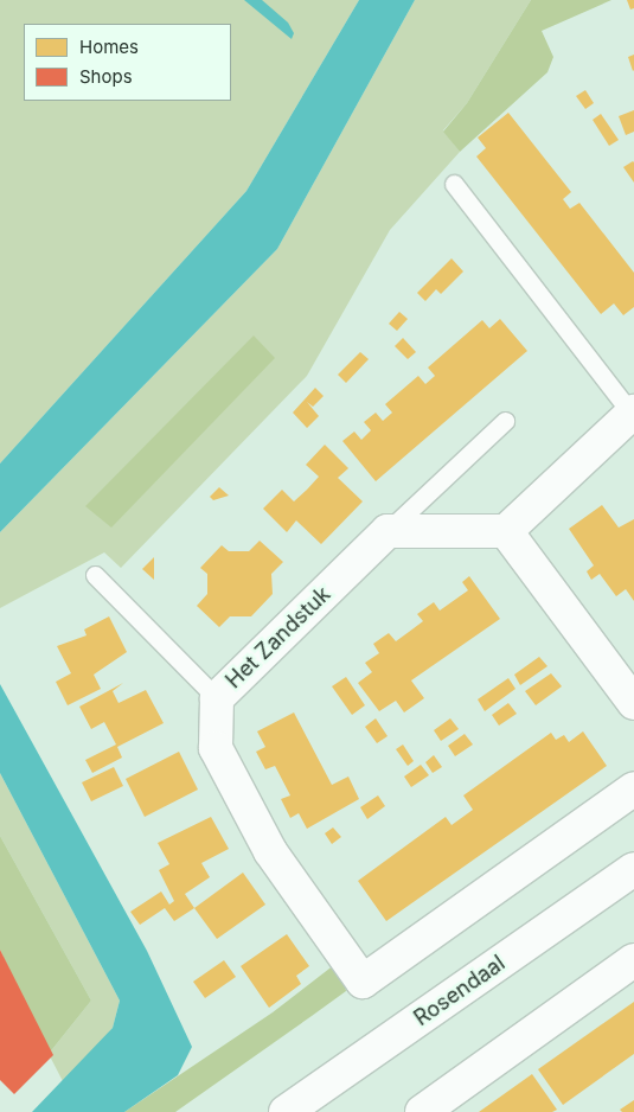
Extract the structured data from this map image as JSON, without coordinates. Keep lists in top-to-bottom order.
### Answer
{
  "streets": {
    "street": ["Het Zandstuk", "Rosendaal"]
  },
  "legend": ["Homes", "Shops"]
}
